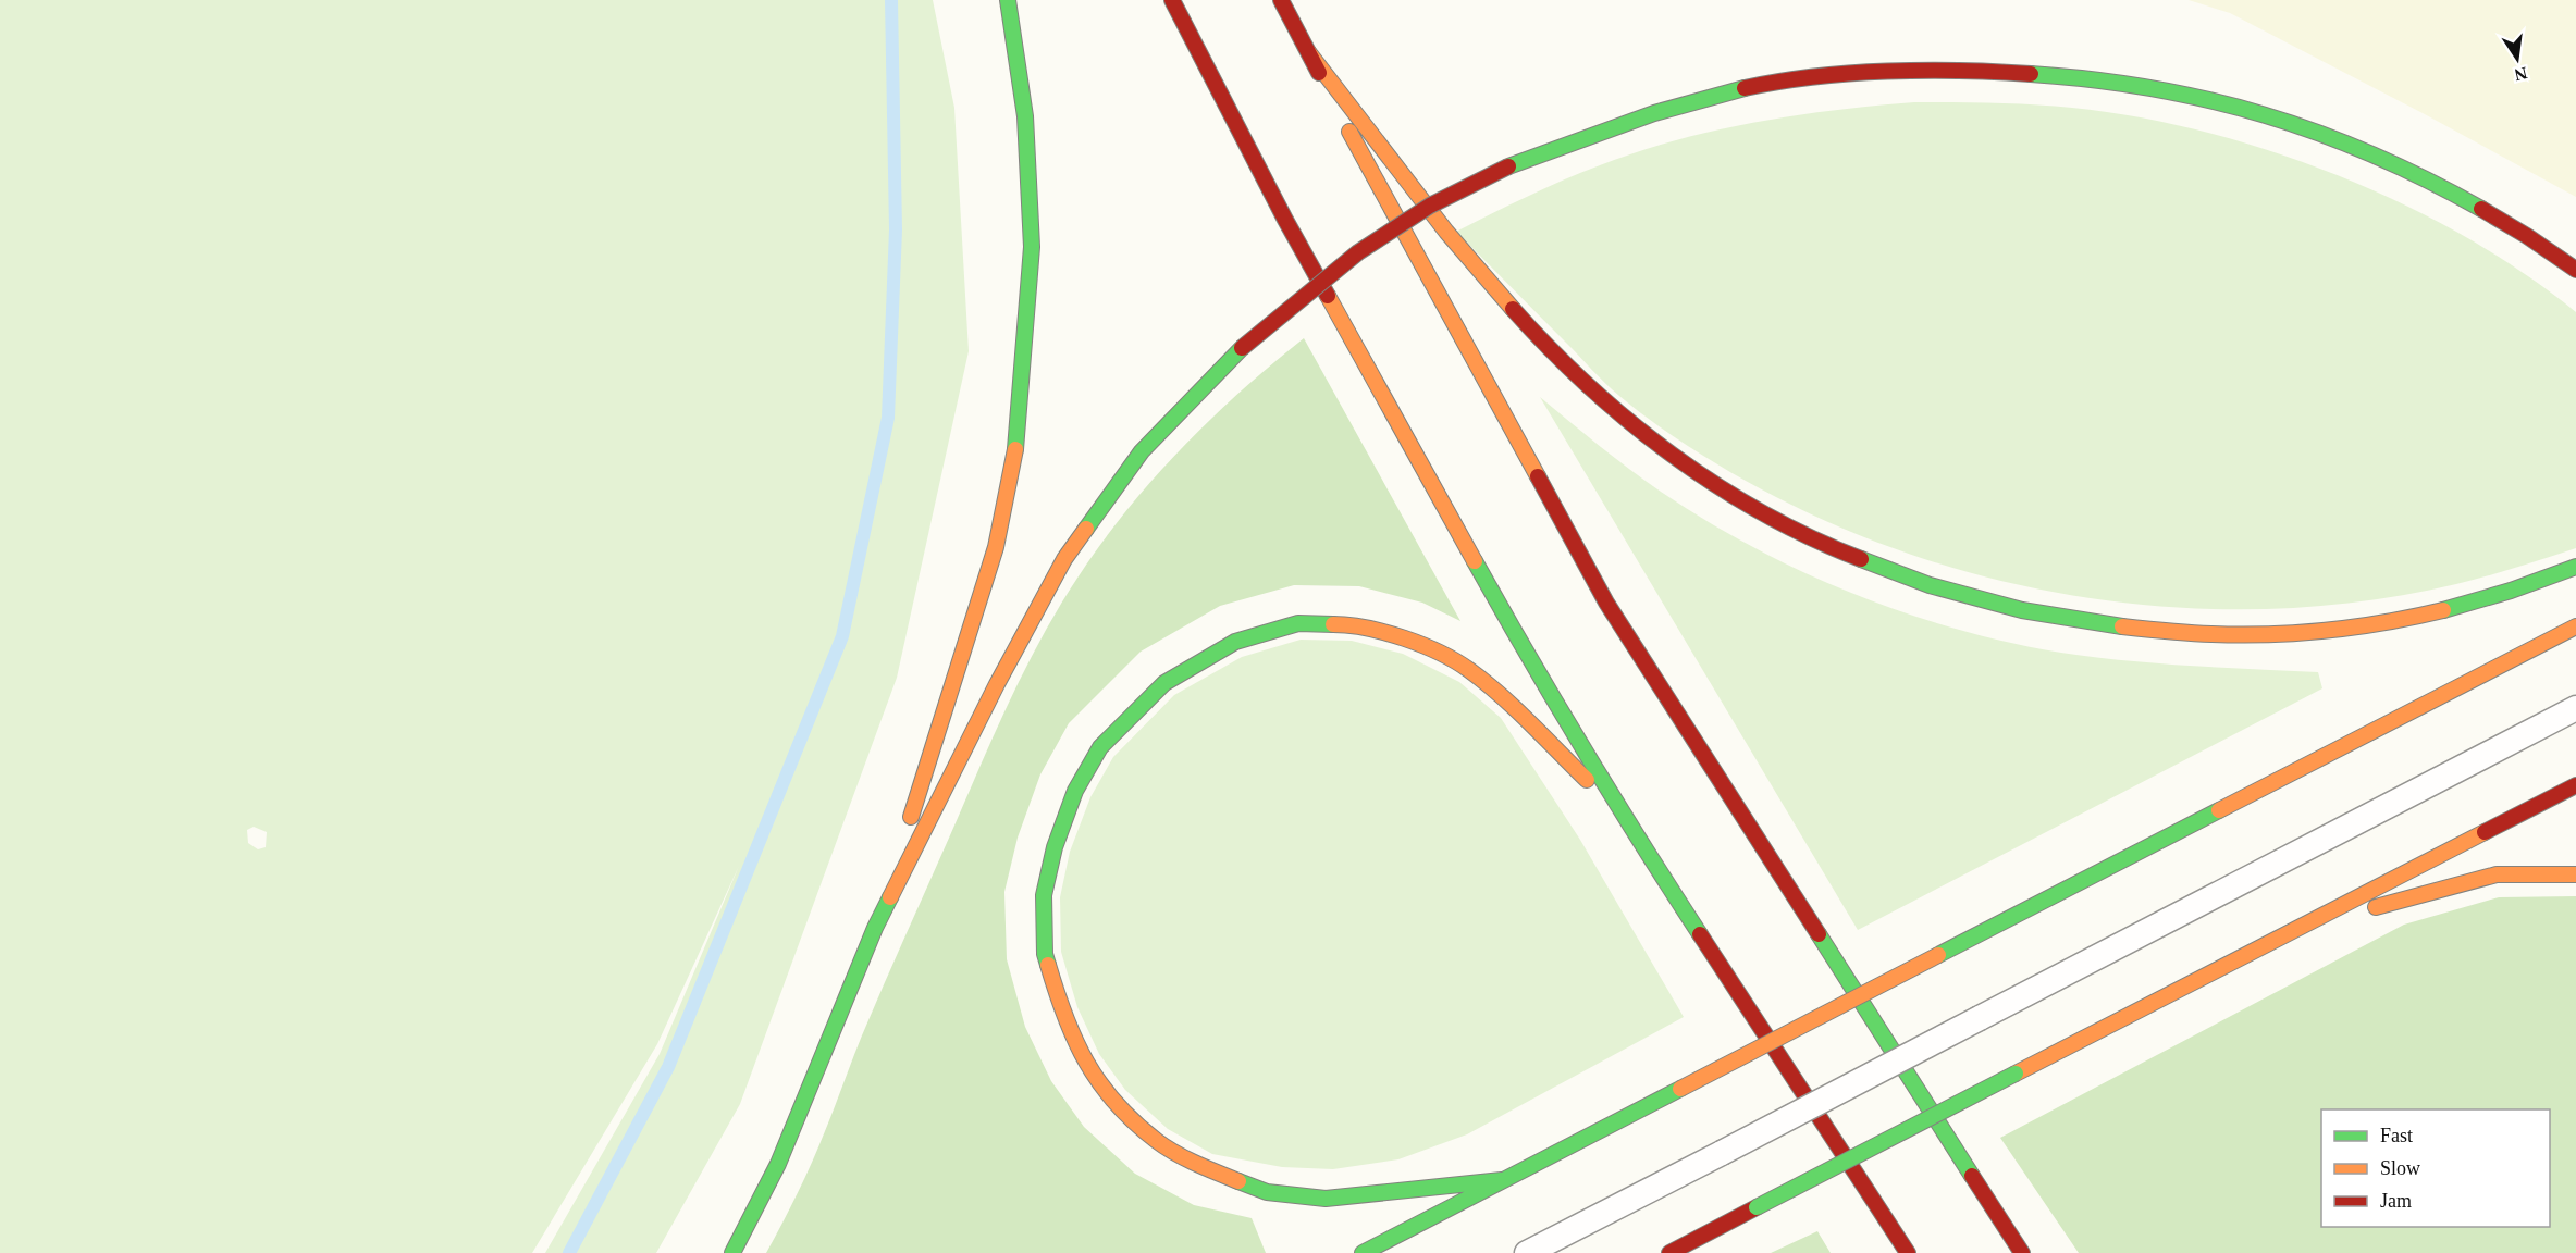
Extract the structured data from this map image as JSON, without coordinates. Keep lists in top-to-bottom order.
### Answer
{
  "legend": ["Fast", "Slow", "Jam"],
  "north": "bottom"
}
